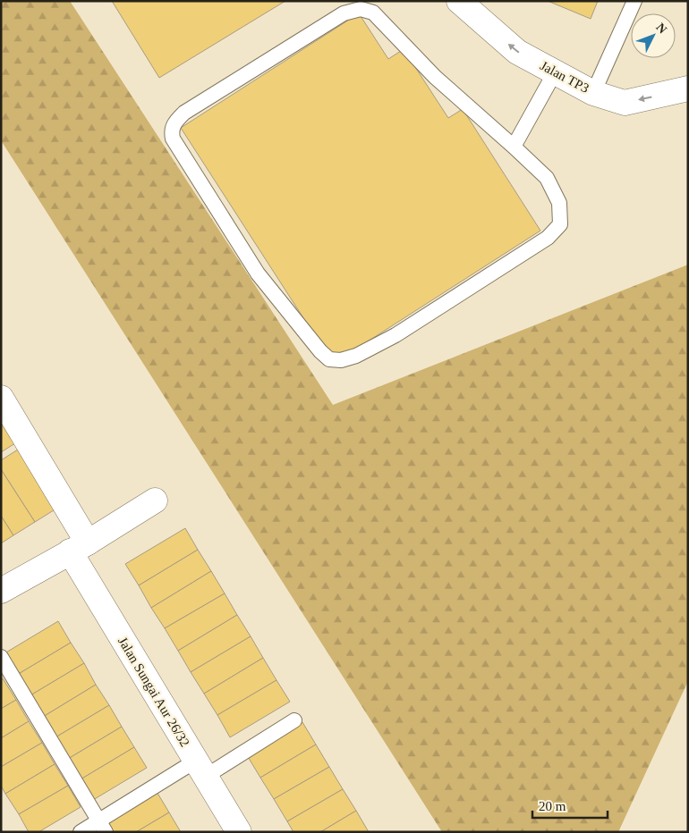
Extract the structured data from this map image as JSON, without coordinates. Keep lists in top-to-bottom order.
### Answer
{
  "streets": {
    "street": ["Jalan TP3", "Jalan Sungai Aur 26/32"]
  },
  "one_way": ["Jalan TP3"],
  "scale_bar": "20 m",
  "north": "top right"
}
